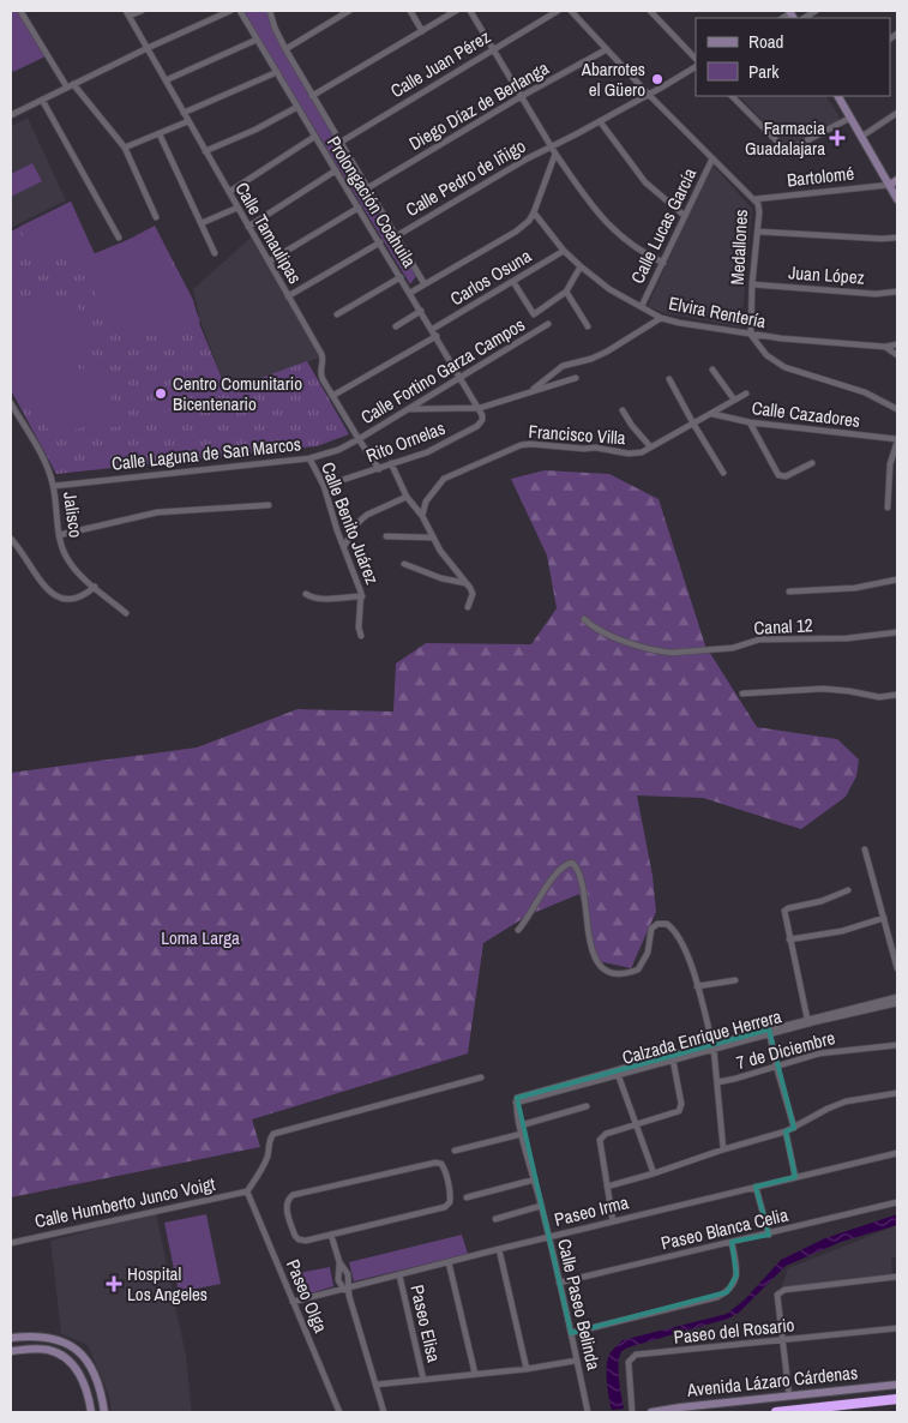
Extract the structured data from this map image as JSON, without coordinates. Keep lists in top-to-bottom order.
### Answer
{
  "streets": {
    "highway": ["Avenida Lázaro Cárdenas"],
    "street": [
      "Calle Juan Pérez",
      "Diego Díaz de Berlanga",
      "Bartolomé",
      "Calle Pedro de Iñigo",
      "Prolongación Coahuila",
      "Calle Lucas García",
      "Calle Tamaulipas",
      "Medallones",
      "Juan López",
      "Carlos Osuna",
      "Elvira Rentería",
      "Calle Fortino Garza Campos",
      "Calle Cazadores",
      "Francisco Villa",
      "Rito Ornelas",
      "Calle Laguna de San Marcos",
      "Jalisco",
      "Calle Benito Juárez",
      "Canal 12",
      "Calzada Enrique Herrera",
      "7 de Diciembre",
      "Calle Humberto Junco Voigt",
      "Paseo Irma",
      "Paseo Blanca Celia",
      "Paseo Olga",
      "Calle Paseo Belinda",
      "Paseo Elisa",
      "Paseo del Rosario"
    ]
  },
  "crossings": [
    ["Bartolomé", "Medallones"],
    ["Prolongación Coahuila", "Carlos Osuna"],
    ["Prolongación Coahuila", "Calle Fortino Garza Campos"],
    ["Prolongación Coahuila", "Rito Ornelas"],
    ["Calle Lucas García", "Elvira Rentería"],
    ["Calle Tamaulipas", "Calle Fortino Garza Campos"],
    ["Calle Tamaulipas", "Rito Ornelas"],
    ["Calle Tamaulipas", "Calle Laguna de San Marcos"],
    ["Medallones", "Juan López"],
    ["Medallones", "Elvira Rentería"],
    ["Carlos Osuna", "Elvira Rentería"],
    ["Calle Fortino Garza Campos", "Calle Laguna de San Marcos"],
    ["Calle Cazadores", "Francisco Villa"],
    ["Rito Ornelas", "Calle Benito Juárez"],
    ["Calle Laguna de San Marcos", "Jalisco"],
    ["Calle Laguna de San Marcos", "Calle Benito Juárez"],
    ["Calzada Enrique Herrera", "Calle Paseo Belinda"],
    ["Calle Humberto Junco Voigt", "Paseo Olga"],
    ["Paseo Irma", "Paseo Olga"],
    ["Paseo Irma", "Calle Paseo Belinda"],
    ["Paseo Irma", "Paseo Elisa"],
    ["Paseo Blanca Celia", "Calle Paseo Belinda"]
  ],
  "parks": ["Loma Larga"],
  "places": {
    "other": ["Abarrotes el Güero", "Centro Comunitario Bicentenario"],
    "health": ["Farmacia Guadalajara", "Hospital Los Angeles"]
  },
  "legend": ["Road", "Park"]
}
